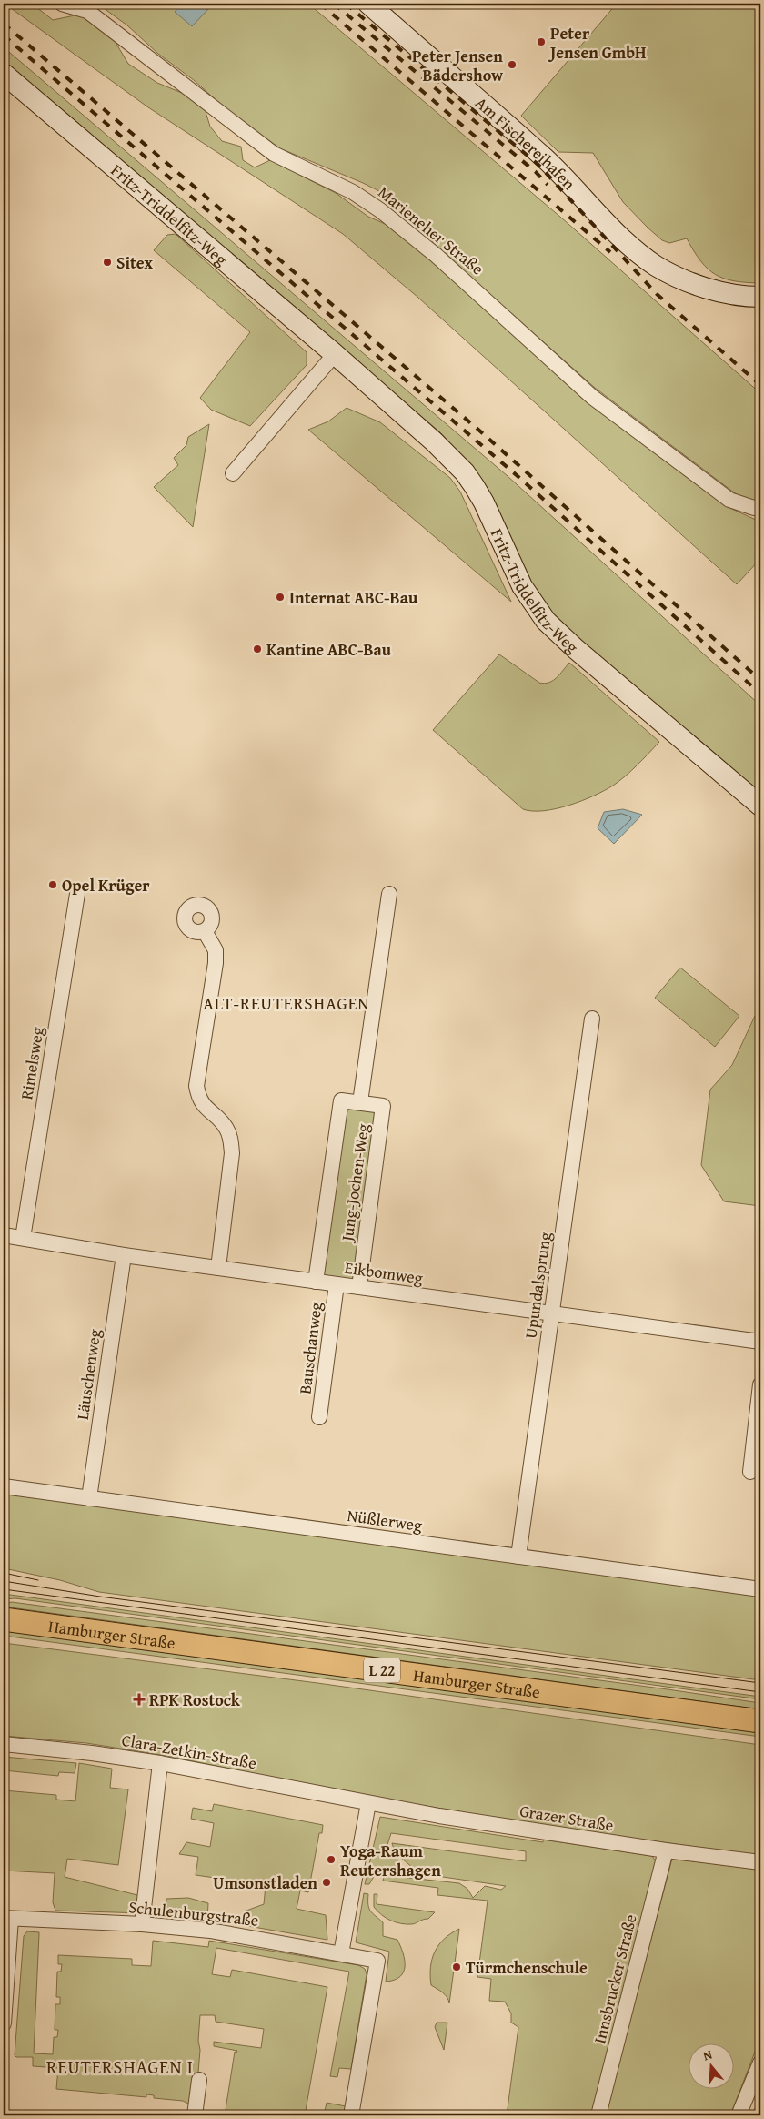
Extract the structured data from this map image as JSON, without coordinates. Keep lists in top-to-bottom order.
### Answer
{
  "streets": {
    "main road": ["Hamburger Straße", "L 22"],
    "street": [
      "Am Fischereihafen",
      "Fritz-Triddelfitz-Weg",
      "Marieneher Straße",
      "Rimelsweg",
      "Jung-Jochen-Weg",
      "Eikbomweg",
      "Upundalsprung",
      "Bauschanweg",
      "Läuschenweg",
      "Nüßlerweg",
      "Clara-Zetkin-Straße",
      "Grazer Straße",
      "Schulenburgstraße",
      "Innsbrucker Straße"
    ]
  },
  "crossings": [
    ["Rimelsweg", "Eikbomweg"],
    ["Jung-Jochen-Weg", "Eikbomweg"],
    ["Eikbomweg", "Upundalsprung"],
    ["Eikbomweg", "Bauschanweg"],
    ["Eikbomweg", "Läuschenweg"],
    ["Upundalsprung", "Nüßlerweg"],
    ["Läuschenweg", "Nüßlerweg"],
    ["Clara-Zetkin-Straße", "Grazer Straße"],
    ["Grazer Straße", "Innsbrucker Straße"]
  ],
  "districts": ["ALT-REUTERSHAGEN", "REUTERSHAGEN I"],
  "places": {
    "other": [
      "Peter Jensen GmbH",
      "Peter Jensen Bädershow",
      "Sitex",
      "Internat ABC-Bau",
      "Kantine ABC-Bau",
      "Opel Krüger",
      "Yoga-Raum Reutershagen",
      "Umsonstladen",
      "Türmchenschule"
    ],
    "health": ["RPK Rostock"]
  },
  "north": "top"
}
